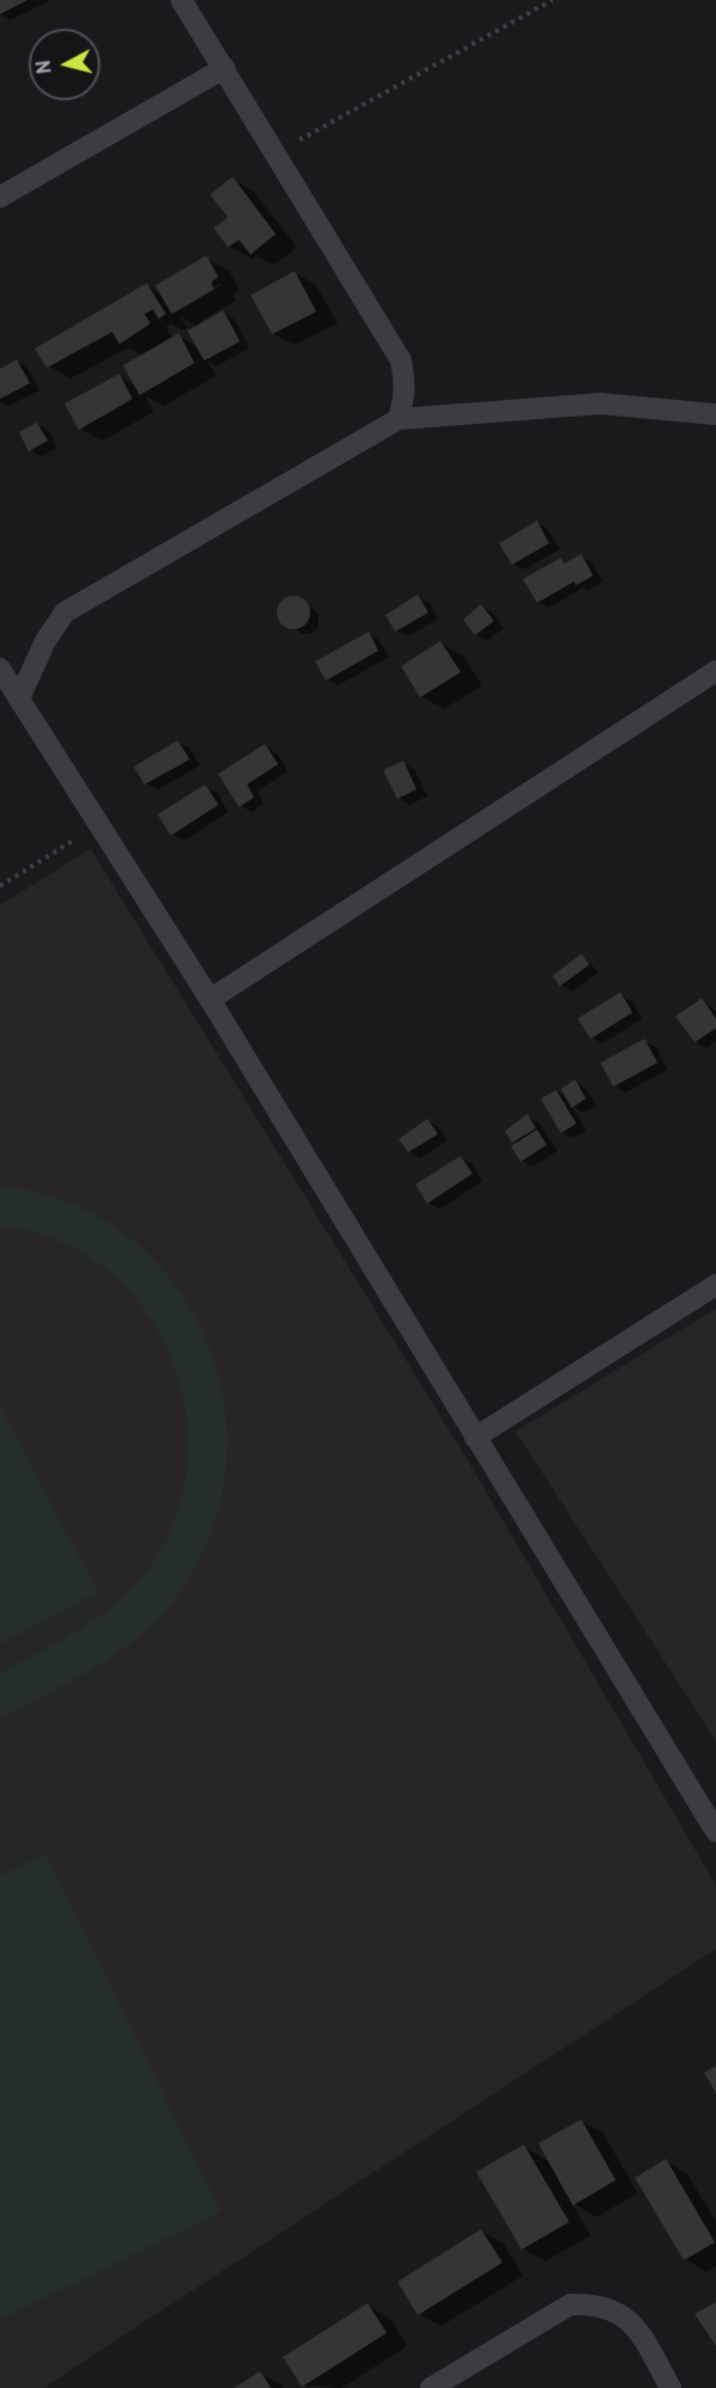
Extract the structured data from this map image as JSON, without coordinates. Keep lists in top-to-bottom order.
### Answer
{
  "north": "left"
}
